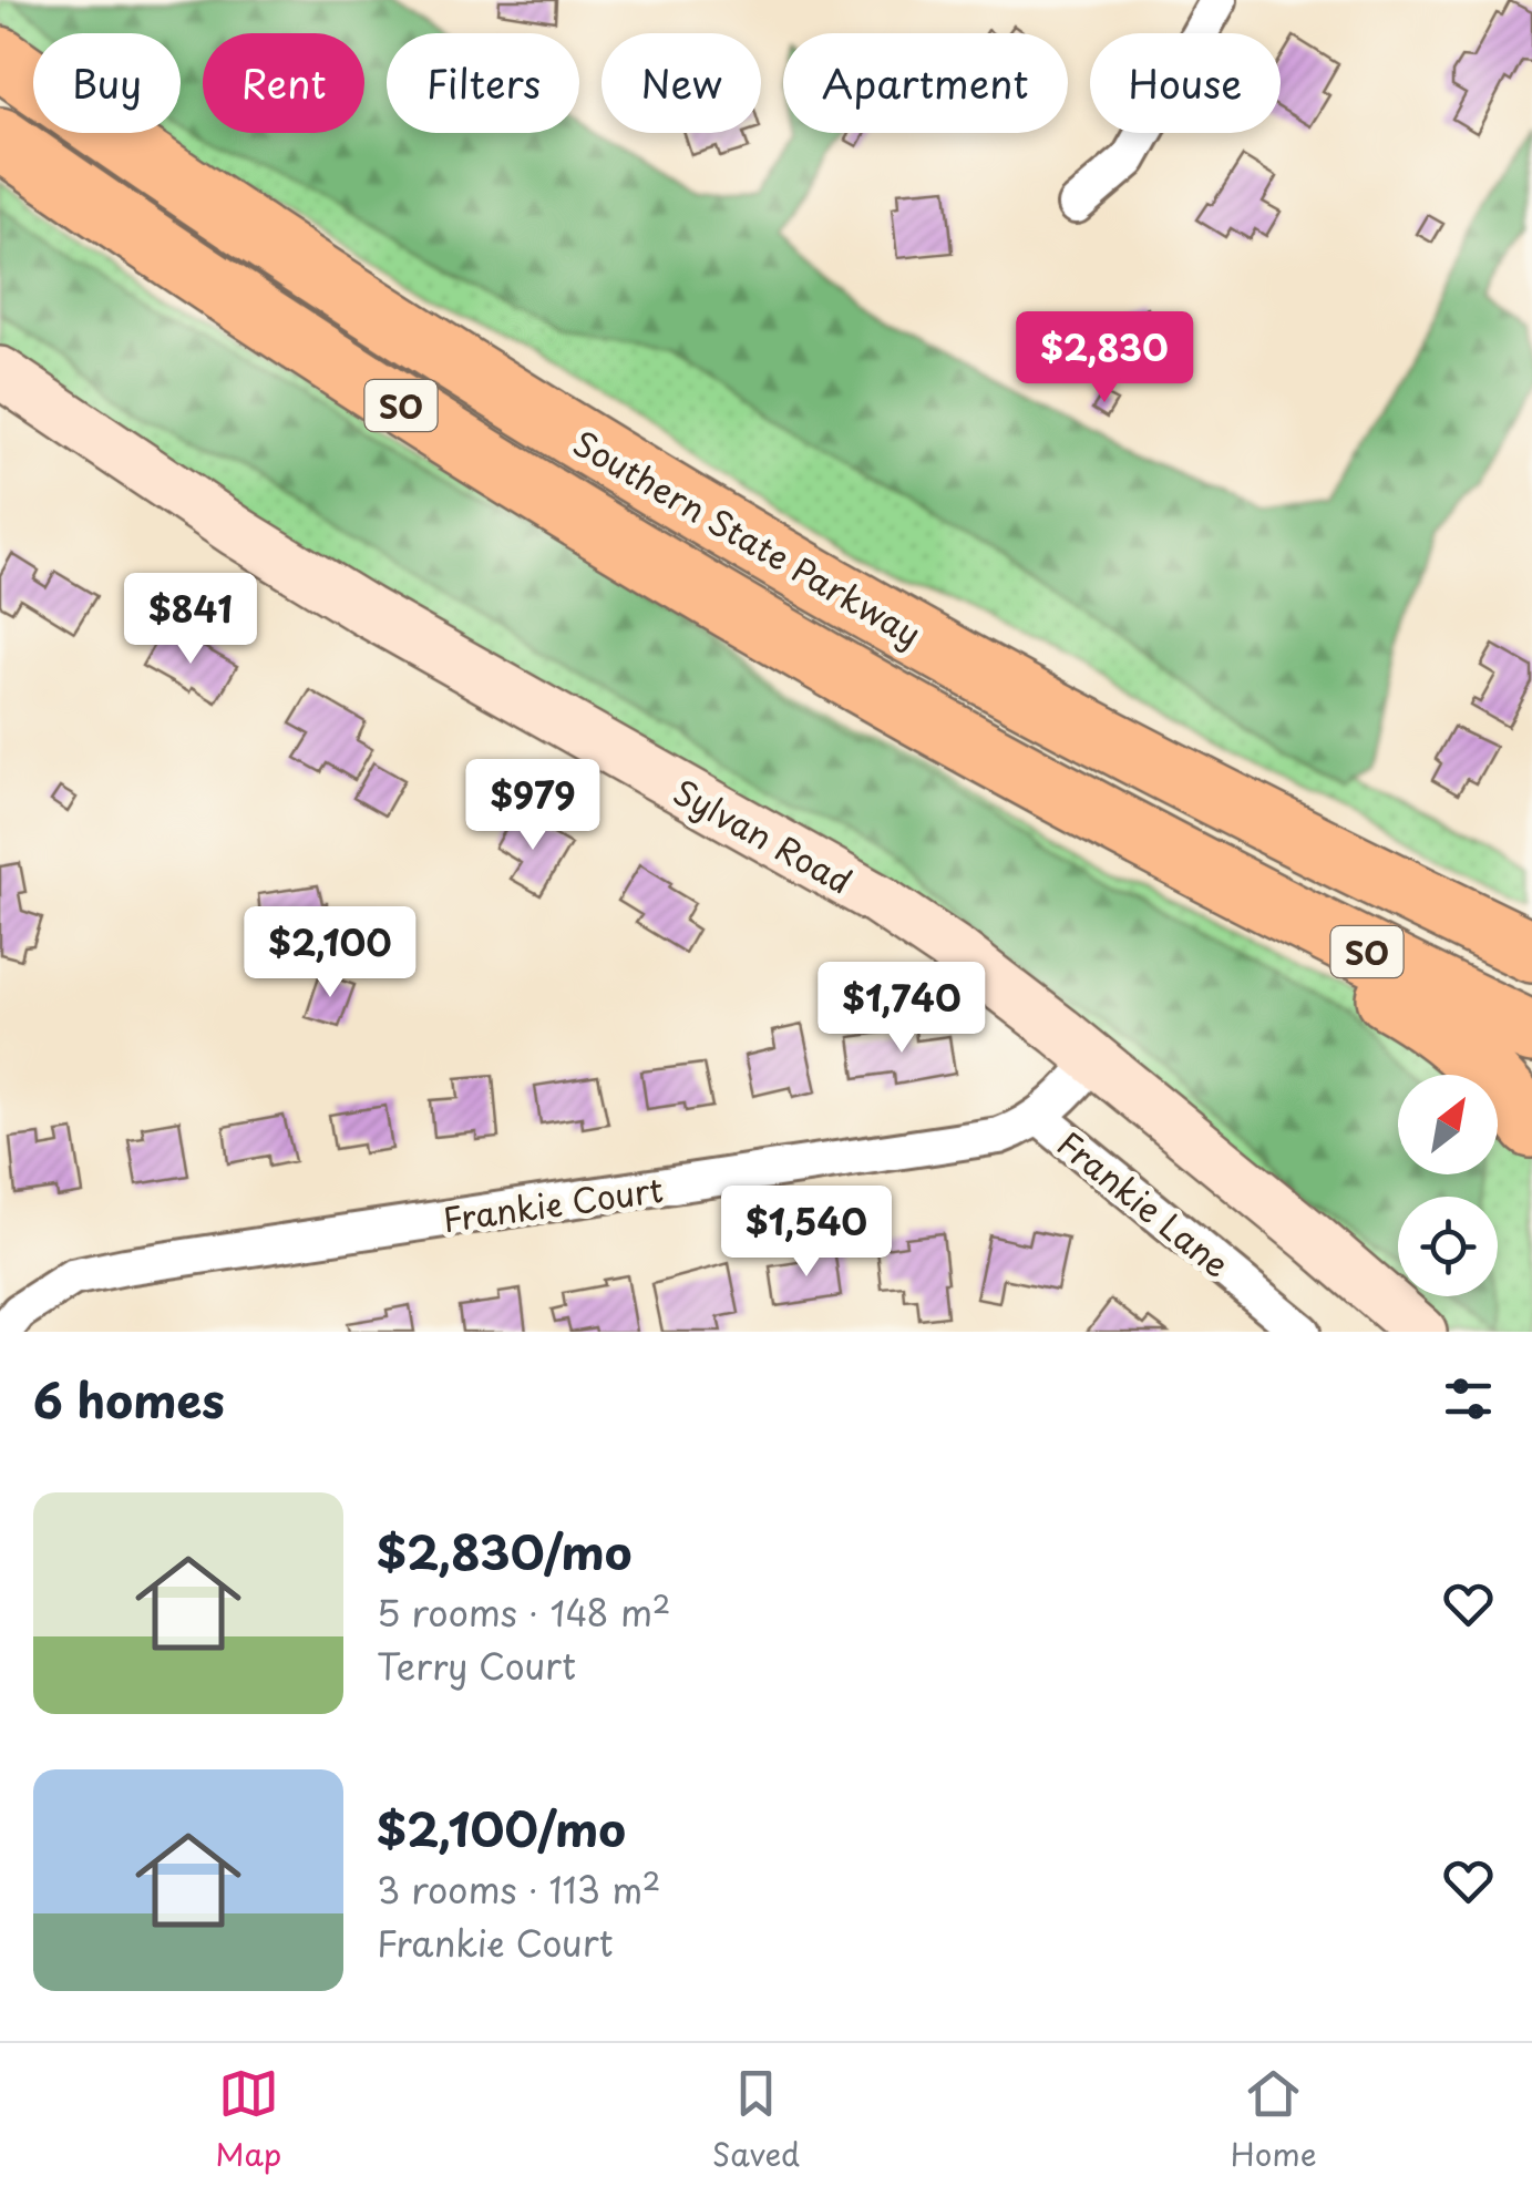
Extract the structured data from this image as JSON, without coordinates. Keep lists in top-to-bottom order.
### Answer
{
  "streets": {
    "highway": ["SO", "Southern State Parkway"],
    "street": ["Sylvan Road", "Frankie Court", "Frankie Lane"]
  },
  "crossings": [
    ["Sylvan Road", "Frankie Court"],
    ["Frankie Court", "Frankie Lane"]
  ],
  "north": "top right",
  "page": {
    "chip": [
      "Buy",
      "Rent",
      "Filters",
      "New",
      "Apartment",
      "House"
    ],
    "price": [
      "$2,830",
      "$841",
      "$979",
      "$2,100",
      "$1,740",
      "$1,540"
    ],
    "heading": "6 homes",
    "list": [
      {
        "name": "$2,830/mo",
        "note": "5 rooms · 148 m² · Terry Court"
      },
      {
        "name": "$2,100/mo",
        "note": "3 rooms · 113 m² · Frankie Court"
      }
    ],
    "tabs": ["Map", "Saved", "Home"]
  }
}
